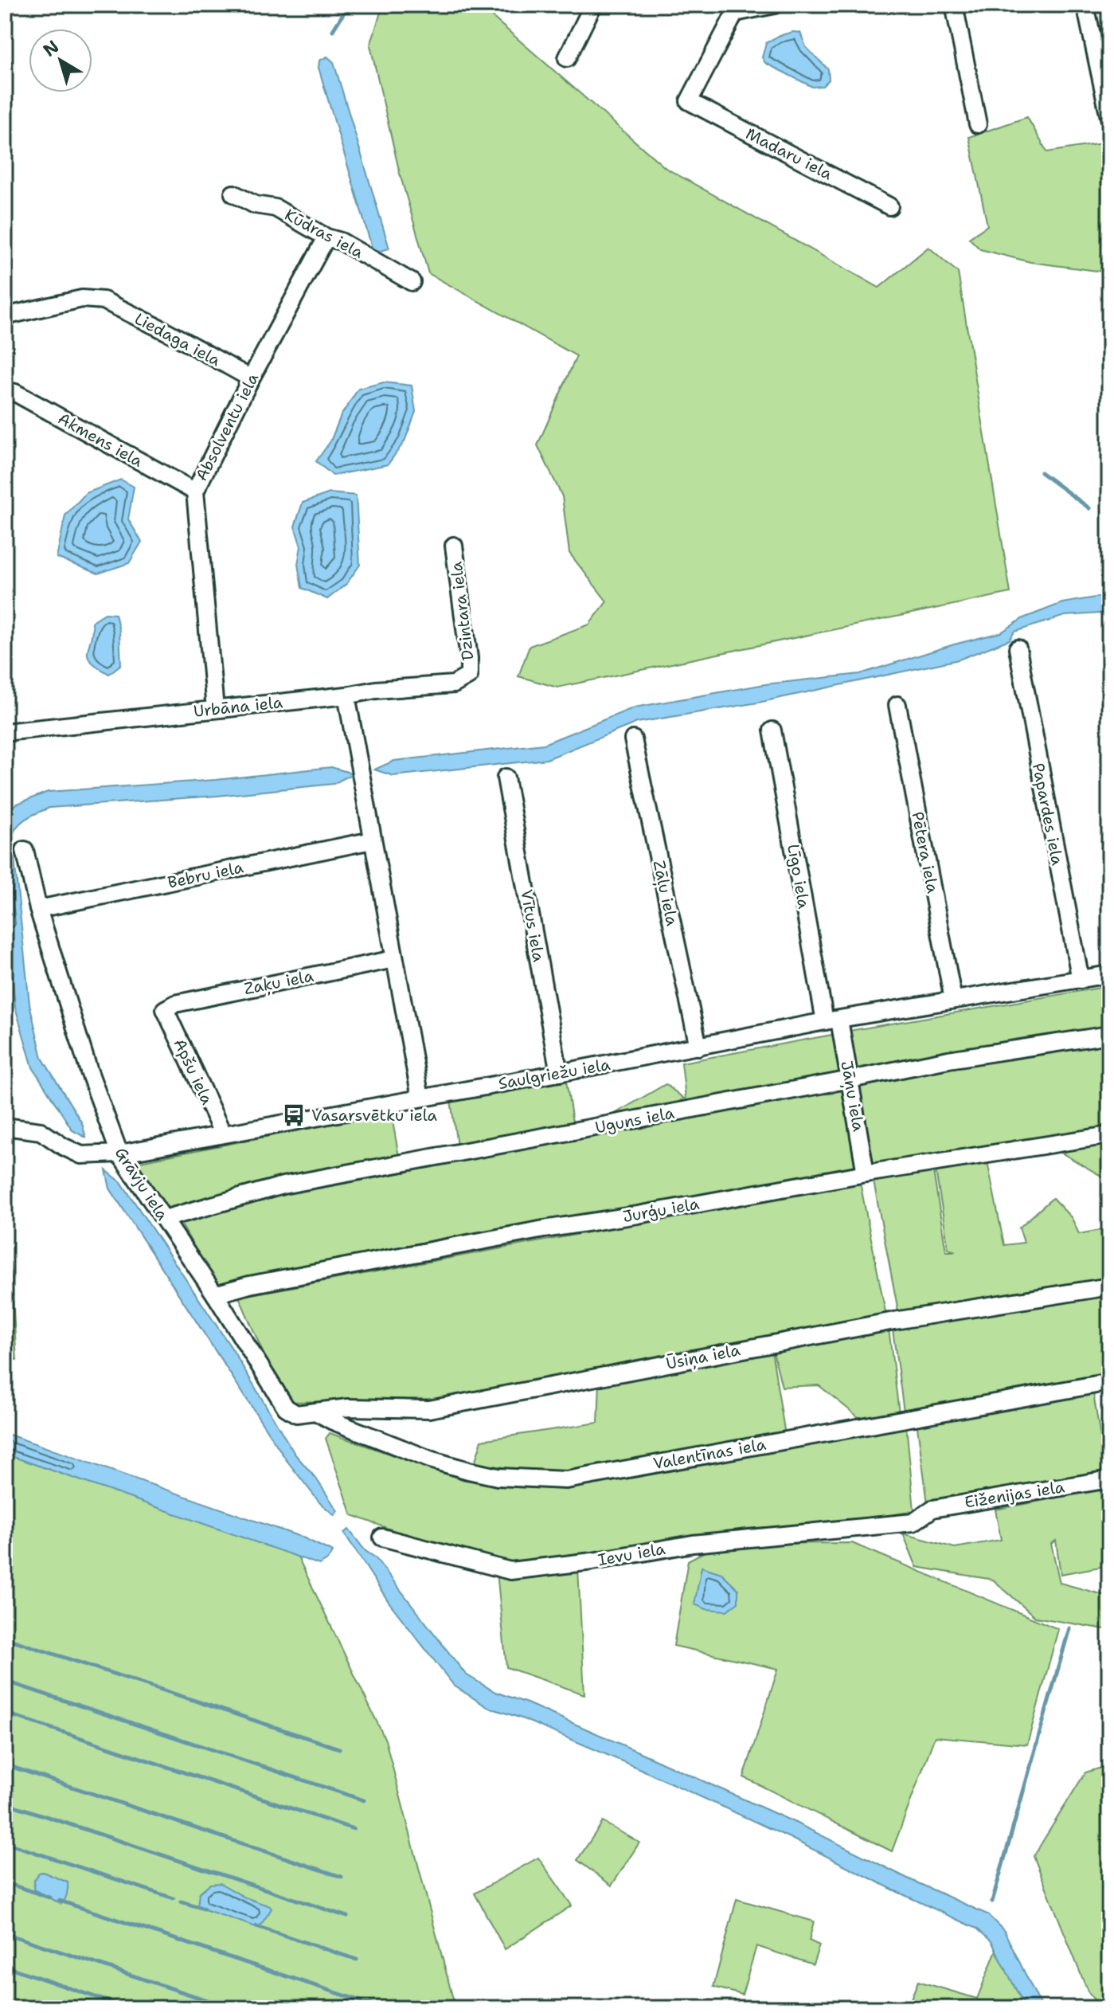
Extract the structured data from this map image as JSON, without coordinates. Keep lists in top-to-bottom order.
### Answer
{
  "streets": {
    "street": [
      "Madaru iela",
      "Kūdras iela",
      "Liedaga iela",
      "Absolventu iela",
      "Akmens iela",
      "Dzintara iela",
      "Urbāna iela",
      "Papardes iela",
      "Pētera iela",
      "Bebru iela",
      "Līgo iela",
      "Zāļu iela",
      "Vītus iela",
      "Zaķu iela",
      "Apšu iela",
      "Saulgriežu iela",
      "Jāņu iela",
      "Uguns iela",
      "Grāvju iela",
      "Jurģu iela",
      "Ūsiņa iela",
      "Valentīnas iela",
      "Eiženijas iela",
      "Ievu iela"
    ]
  },
  "crossings": [
    ["Kūdras iela", "Absolventu iela"],
    ["Liedaga iela", "Absolventu iela"],
    ["Absolventu iela", "Akmens iela"],
    ["Absolventu iela", "Urbāna iela"],
    ["Dzintara iela", "Urbāna iela"],
    ["Papardes iela", "Saulgriežu iela"],
    ["Pētera iela", "Saulgriežu iela"],
    ["Bebru iela", "Grāvju iela"],
    ["Līgo iela", "Saulgriežu iela"],
    ["Līgo iela", "Jāņu iela"],
    ["Zāļu iela", "Saulgriežu iela"],
    ["Vītus iela", "Saulgriežu iela"],
    ["Zaķu iela", "Apšu iela"],
    ["Apšu iela", "Saulgriežu iela"],
    ["Saulgriežu iela", "Jāņu iela"],
    ["Saulgriežu iela", "Grāvju iela"],
    ["Jāņu iela", "Uguns iela"],
    ["Jāņu iela", "Jurģu iela"],
    ["Uguns iela", "Grāvju iela"],
    ["Grāvju iela", "Jurģu iela"],
    ["Grāvju iela", "Ūsiņa iela"],
    ["Ūsiņa iela", "Valentīnas iela"],
    ["Eiženijas iela", "Ievu iela"]
  ],
  "places": {
    "bus stop": ["Vasarsvētku iela"]
  },
  "north": "top left"
}
